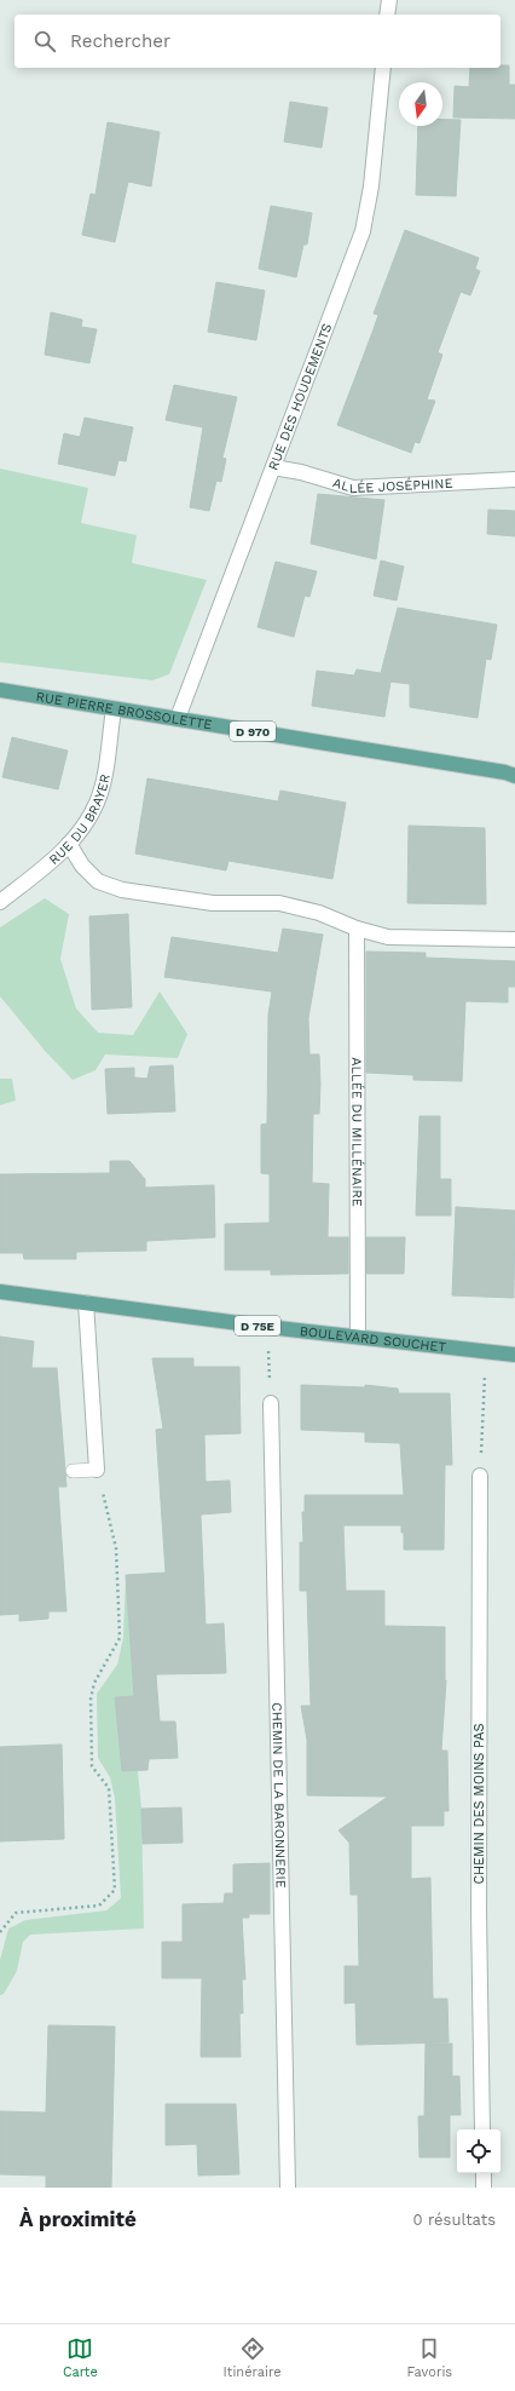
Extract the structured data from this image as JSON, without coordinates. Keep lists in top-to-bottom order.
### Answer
{
  "streets": {
    "main road": [
      "RUE PIERRE BROSSOLETTE",
      "D 970",
      "D 75E",
      "BOULEVARD SOUCHET"
    ],
    "street": [
      "RUE DES HOUDEMENTS",
      "ALLÉE JOSÉPHINE",
      "RUE DU BRAYER",
      "ALLÉE DU MILLÉNAIRE",
      "CHEMIN DE LA BARONNERIE",
      "CHEMIN DES MOINS PAS"
    ]
  },
  "crossings": [
    ["RUE DES HOUDEMENTS", "ALLÉE JOSÉPHINE"],
    ["RUE DES HOUDEMENTS", "RUE PIERRE BROSSOLETTE"],
    ["RUE PIERRE BROSSOLETTE", "RUE DU BRAYER"],
    ["ALLÉE DU MILLÉNAIRE", "BOULEVARD SOUCHET"]
  ],
  "north": "bottom",
  "page": {
    "search": "Rechercher",
    "heading": ["À proximité", "0 résultats"],
    "nav": ["Carte", "Itinéraire", "Favoris"]
  }
}
